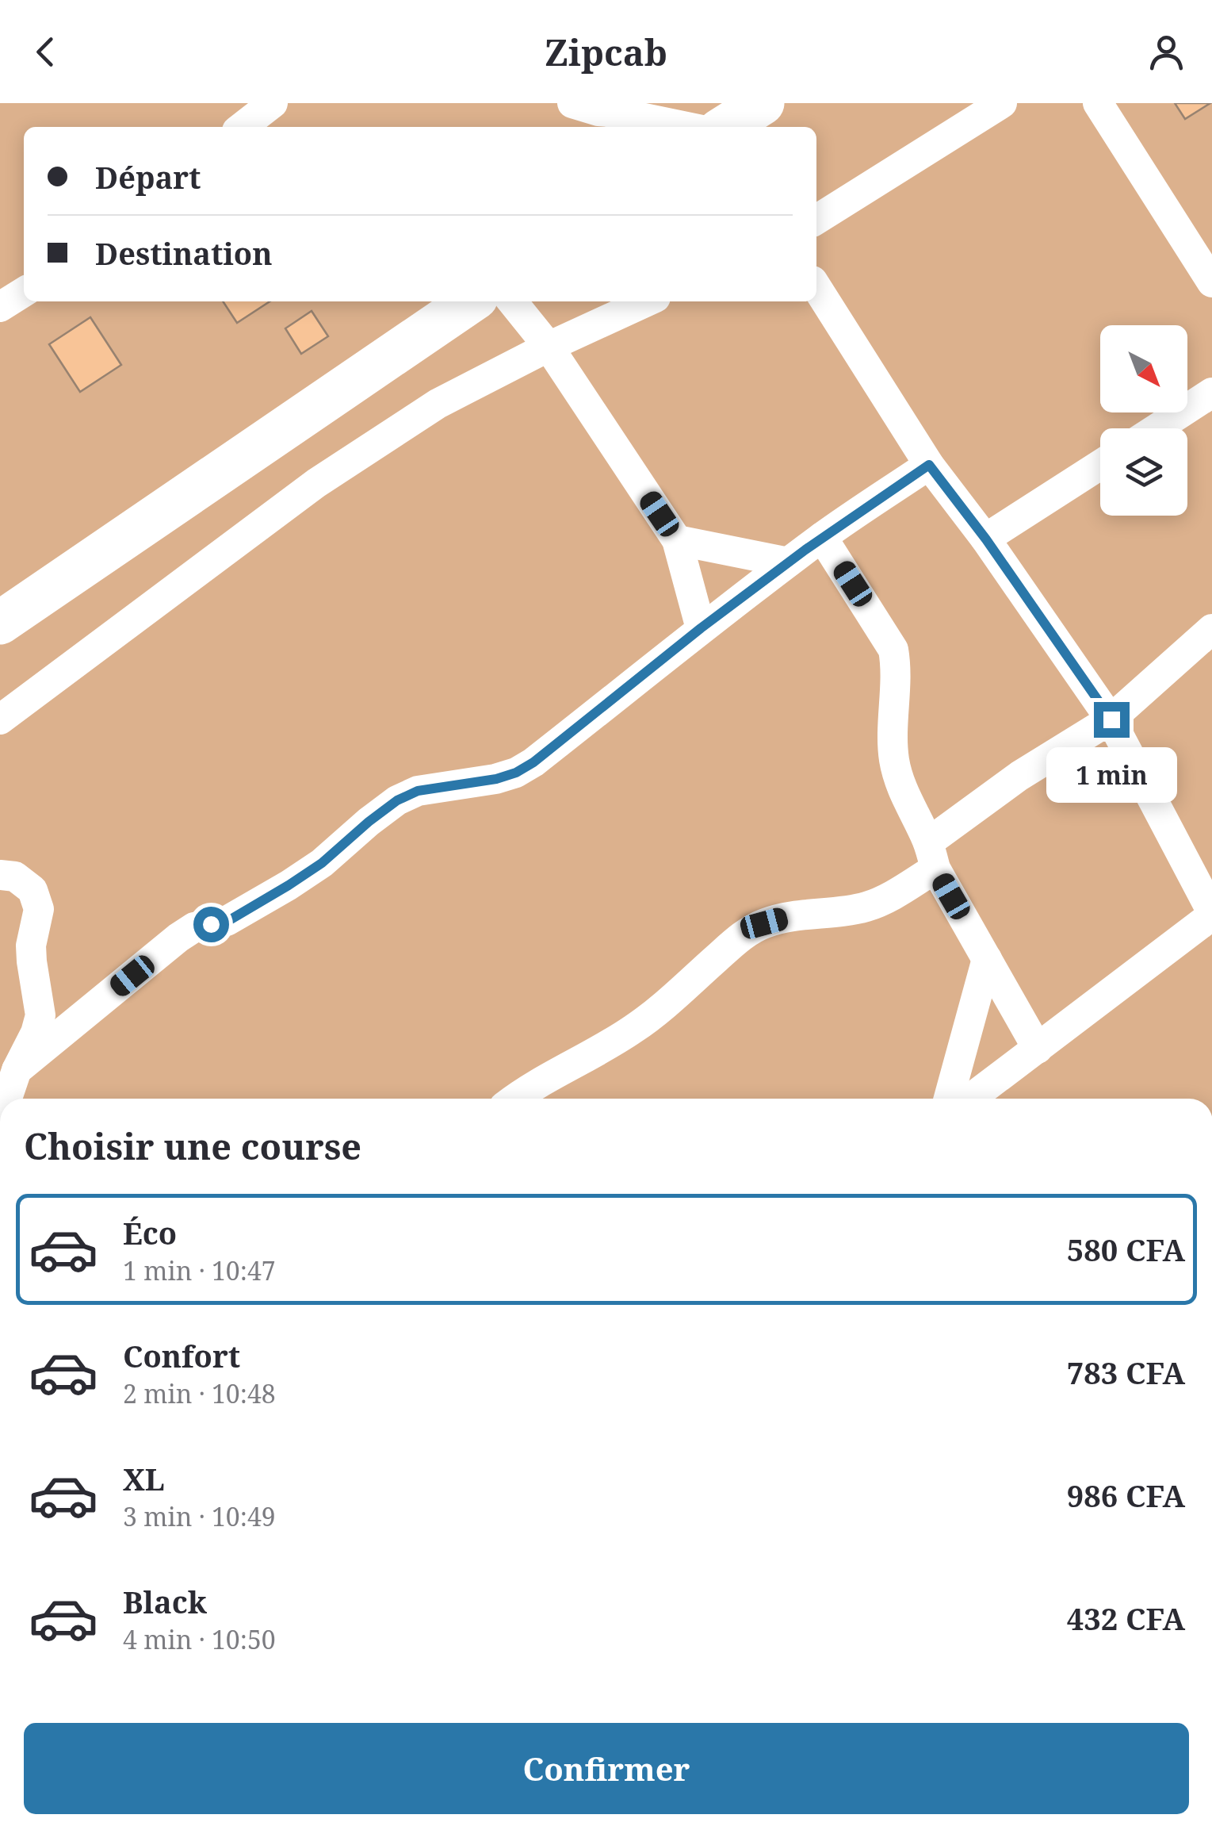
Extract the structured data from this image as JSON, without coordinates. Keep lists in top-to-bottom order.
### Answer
{
  "north": "bottom right",
  "page": {
    "header": "Zipcab",
    "banner": ["Départ", "Destination"],
    "bubble": "1 min",
    "heading": "Choisir une course",
    "list": [
      {
        "name": "Éco",
        "note": "1 min · 10:47",
        "value": "580 CFA"
      },
      {
        "name": "Confort",
        "note": "2 min · 10:48",
        "value": "783 CFA"
      },
      {
        "name": "XL",
        "note": "3 min · 10:49",
        "value": "986 CFA"
      },
      {
        "name": "Black",
        "note": "4 min · 10:50",
        "value": "432 CFA"
      }
    ],
    "buttons": "Confirmer"
  }
}
